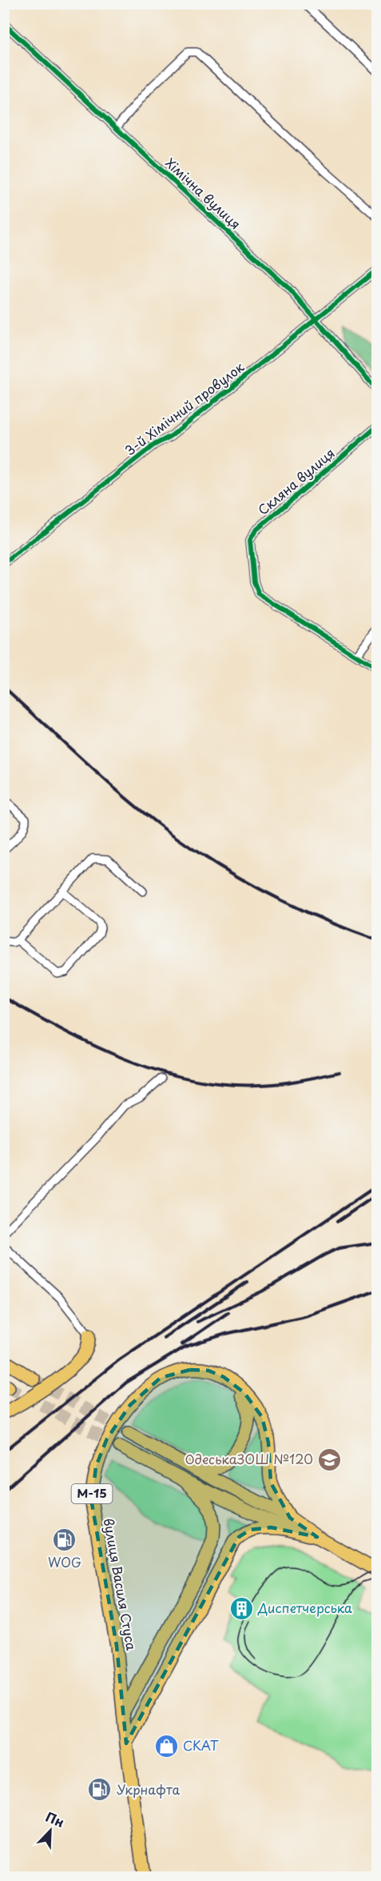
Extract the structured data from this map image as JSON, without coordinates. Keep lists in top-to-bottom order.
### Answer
{
  "streets": {
    "main road": ["М-15", "вулиця Василя Стуса"],
    "street": ["Хімічна вулиця", "3-й Хімічний провулок", "Скляна вулиця"]
  },
  "crossings": [
    ["Хімічна вулиця", "3-й Хімічний провулок"]
  ],
  "places": {
    "school or university": ["ОдеськаЗОШ №120"],
    "fuel station": ["WOG", "Укрнафта"],
    "building": ["Диспетчерська"],
    "shop": ["СКАТ"]
  },
  "north": "top right"
}
